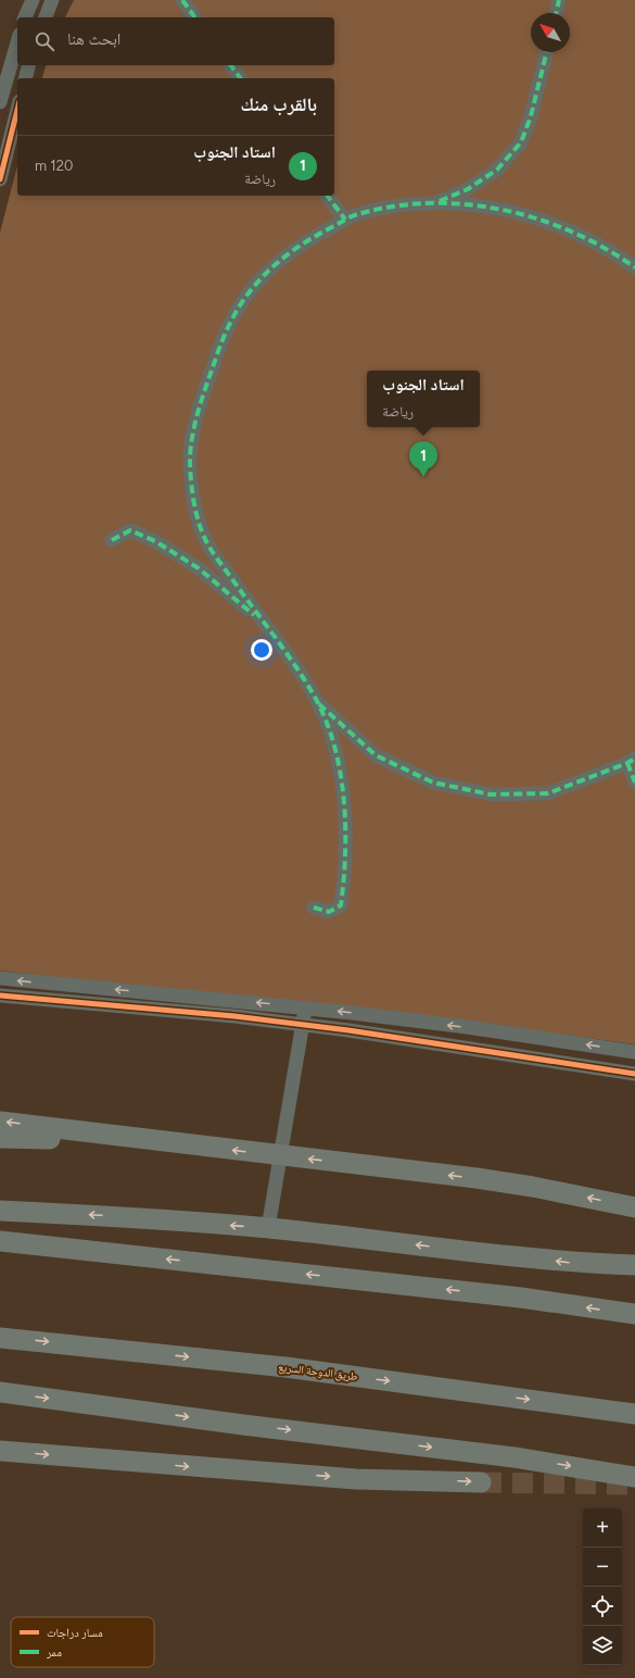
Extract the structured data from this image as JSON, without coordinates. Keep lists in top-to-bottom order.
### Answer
{
  "streets": {
    "highway": ["طريق الدوحة السريع"]
  },
  "legend": ["مسار دراجات", "ممر"],
  "north": "top left",
  "page": {
    "search": "ابحث هنا",
    "heading": "بالقرب منك",
    "list": [
      {
        "mark": "1",
        "name": "استاد الجنوب",
        "note": "رياضة",
        "value": "120 m"
      }
    ],
    "popup": ["استاد الجنوب", "رياضة"],
    "pins": "1",
    "map_buttons": ["+", "−"]
  }
}
